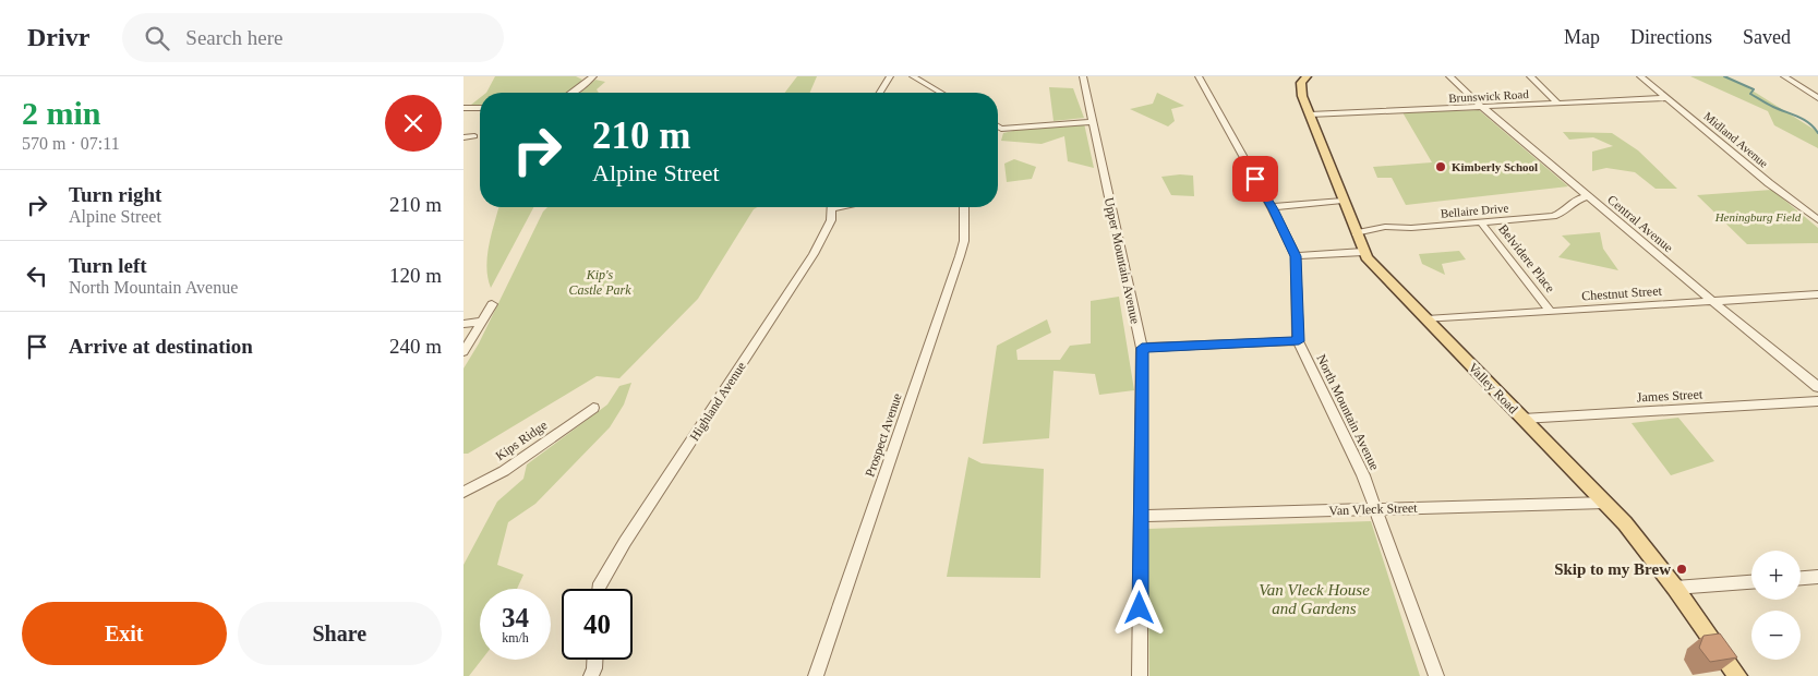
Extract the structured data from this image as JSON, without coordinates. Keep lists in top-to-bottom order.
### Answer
{
  "streets": {
    "main road": ["Valley Road"],
    "street": [
      "Brunswick Road",
      "Midland Avenue",
      "Bellaire Drive",
      "Central Avenue",
      "Belvidere Place",
      "Upper Mountain Avenue",
      "Chestnut Street",
      "James Street",
      "Highland Avenue",
      "North Mountain Avenue",
      "Prospect Avenue",
      "Kips Ridge",
      "Van Vleck Street"
    ]
  },
  "crossings": [
    ["Brunswick Road", "Midland Avenue"],
    ["Brunswick Road", "Central Avenue"],
    ["Brunswick Road", "Valley Road"],
    ["Bellaire Drive", "Central Avenue"],
    ["Bellaire Drive", "Belvidere Place"],
    ["Bellaire Drive", "Valley Road"],
    ["Central Avenue", "Chestnut Street"],
    ["Belvidere Place", "Chestnut Street"],
    ["Upper Mountain Avenue", "Van Vleck Street"],
    ["Chestnut Street", "Valley Road"],
    ["Valley Road", "James Street"],
    ["Valley Road", "Van Vleck Street"],
    ["North Mountain Avenue", "Van Vleck Street"]
  ],
  "parks": ["Heningburg Field", "Kip's Castle Park", "Van Vleck House and Gardens"],
  "places": ["Kimberly School", "Skip to my Brew"],
  "page": {
    "header": "Drivr",
    "search": "Search here",
    "nav": ["Map", "Directions", "Saved"],
    "heading": ["2 min", "570 m · 07:11"],
    "turn": ["210 m", "Alpine Street"],
    "list": [
      {
        "name": "Turn right",
        "note": "Alpine Street",
        "value": "210 m"
      },
      {
        "name": "Turn left",
        "note": "North Mountain Avenue",
        "value": "120 m"
      },
      {
        "name": "Arrive at destination",
        "value": "240 m"
      }
    ],
    "map_buttons": ["+", "−"],
    "speed": "34 km/h",
    "limit": "40",
    "buttons": ["Exit", "Share"]
  }
}
